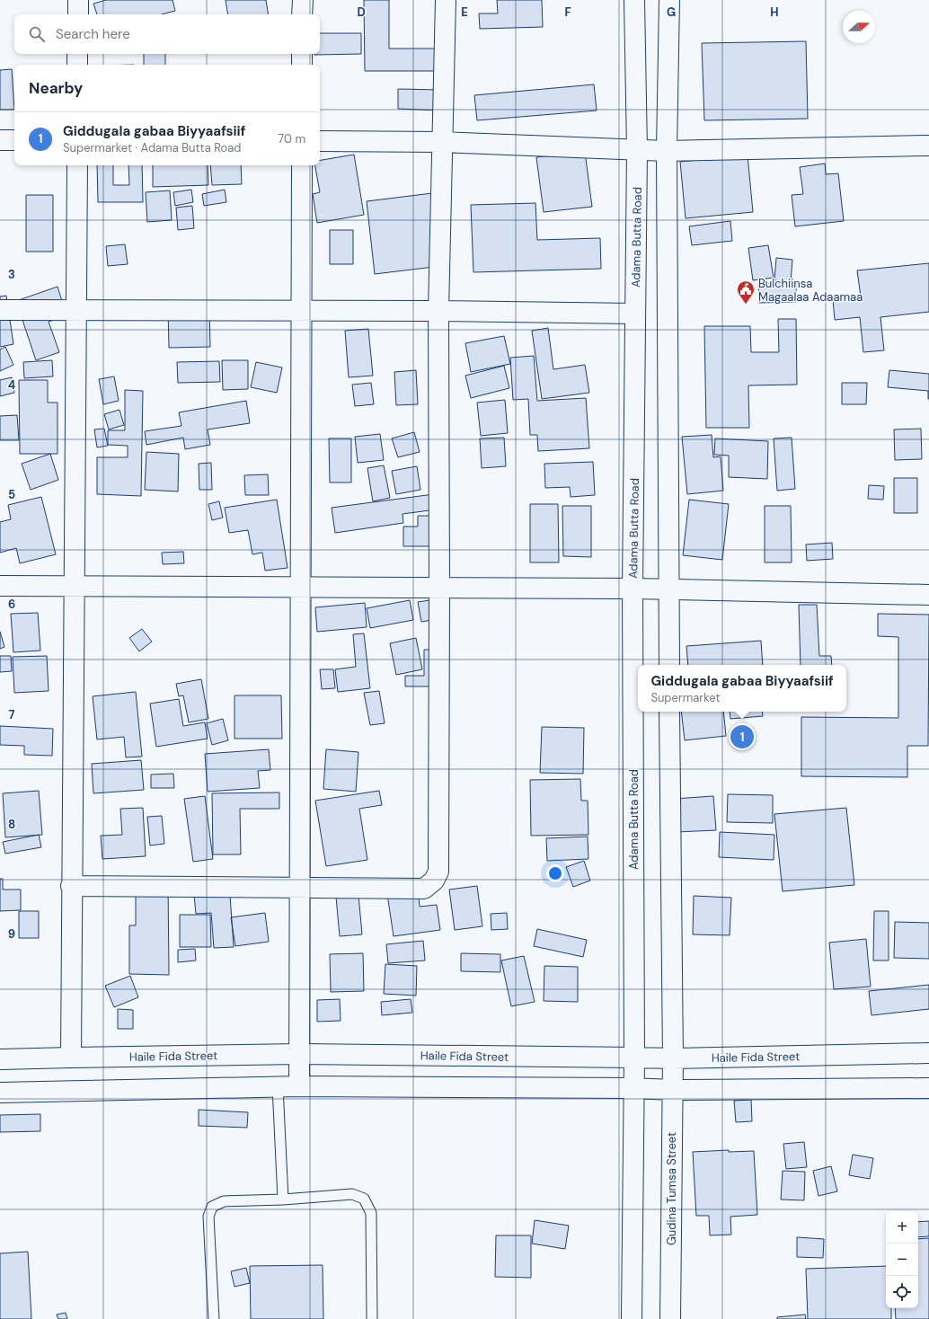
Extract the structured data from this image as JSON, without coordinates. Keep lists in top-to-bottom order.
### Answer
{
  "streets": {
    "street": ["Adama Butta Road", "Haile Fida Street", "Gudina Tumsa Street"]
  },
  "crossings": [
    ["Adama Butta Road", "Haile Fida Street"],
    ["Haile Fida Street", "Gudina Tumsa Street"]
  ],
  "places": {
    "public building": ["Bulchiinsa Magaalaa Adaamaa"]
  },
  "north": "right",
  "page": {
    "search": "Search here",
    "heading": "Nearby",
    "list": [
      {
        "mark": "1",
        "name": "Giddugala gabaa Biyyaafsiif",
        "note": "Supermarket · Adama Butta Road",
        "value": "70 m"
      }
    ],
    "popup": ["Giddugala gabaa Biyyaafsiif", "Supermarket"],
    "pins": "1",
    "map_buttons": ["+", "−"]
  },
  "grid": {
    "columns": [
      "D",
      "E",
      "F",
      "G",
      "H"
    ],
    "rows": [
      "3",
      "4",
      "5",
      "6",
      "7",
      "8",
      "9"
    ]
  }
}
